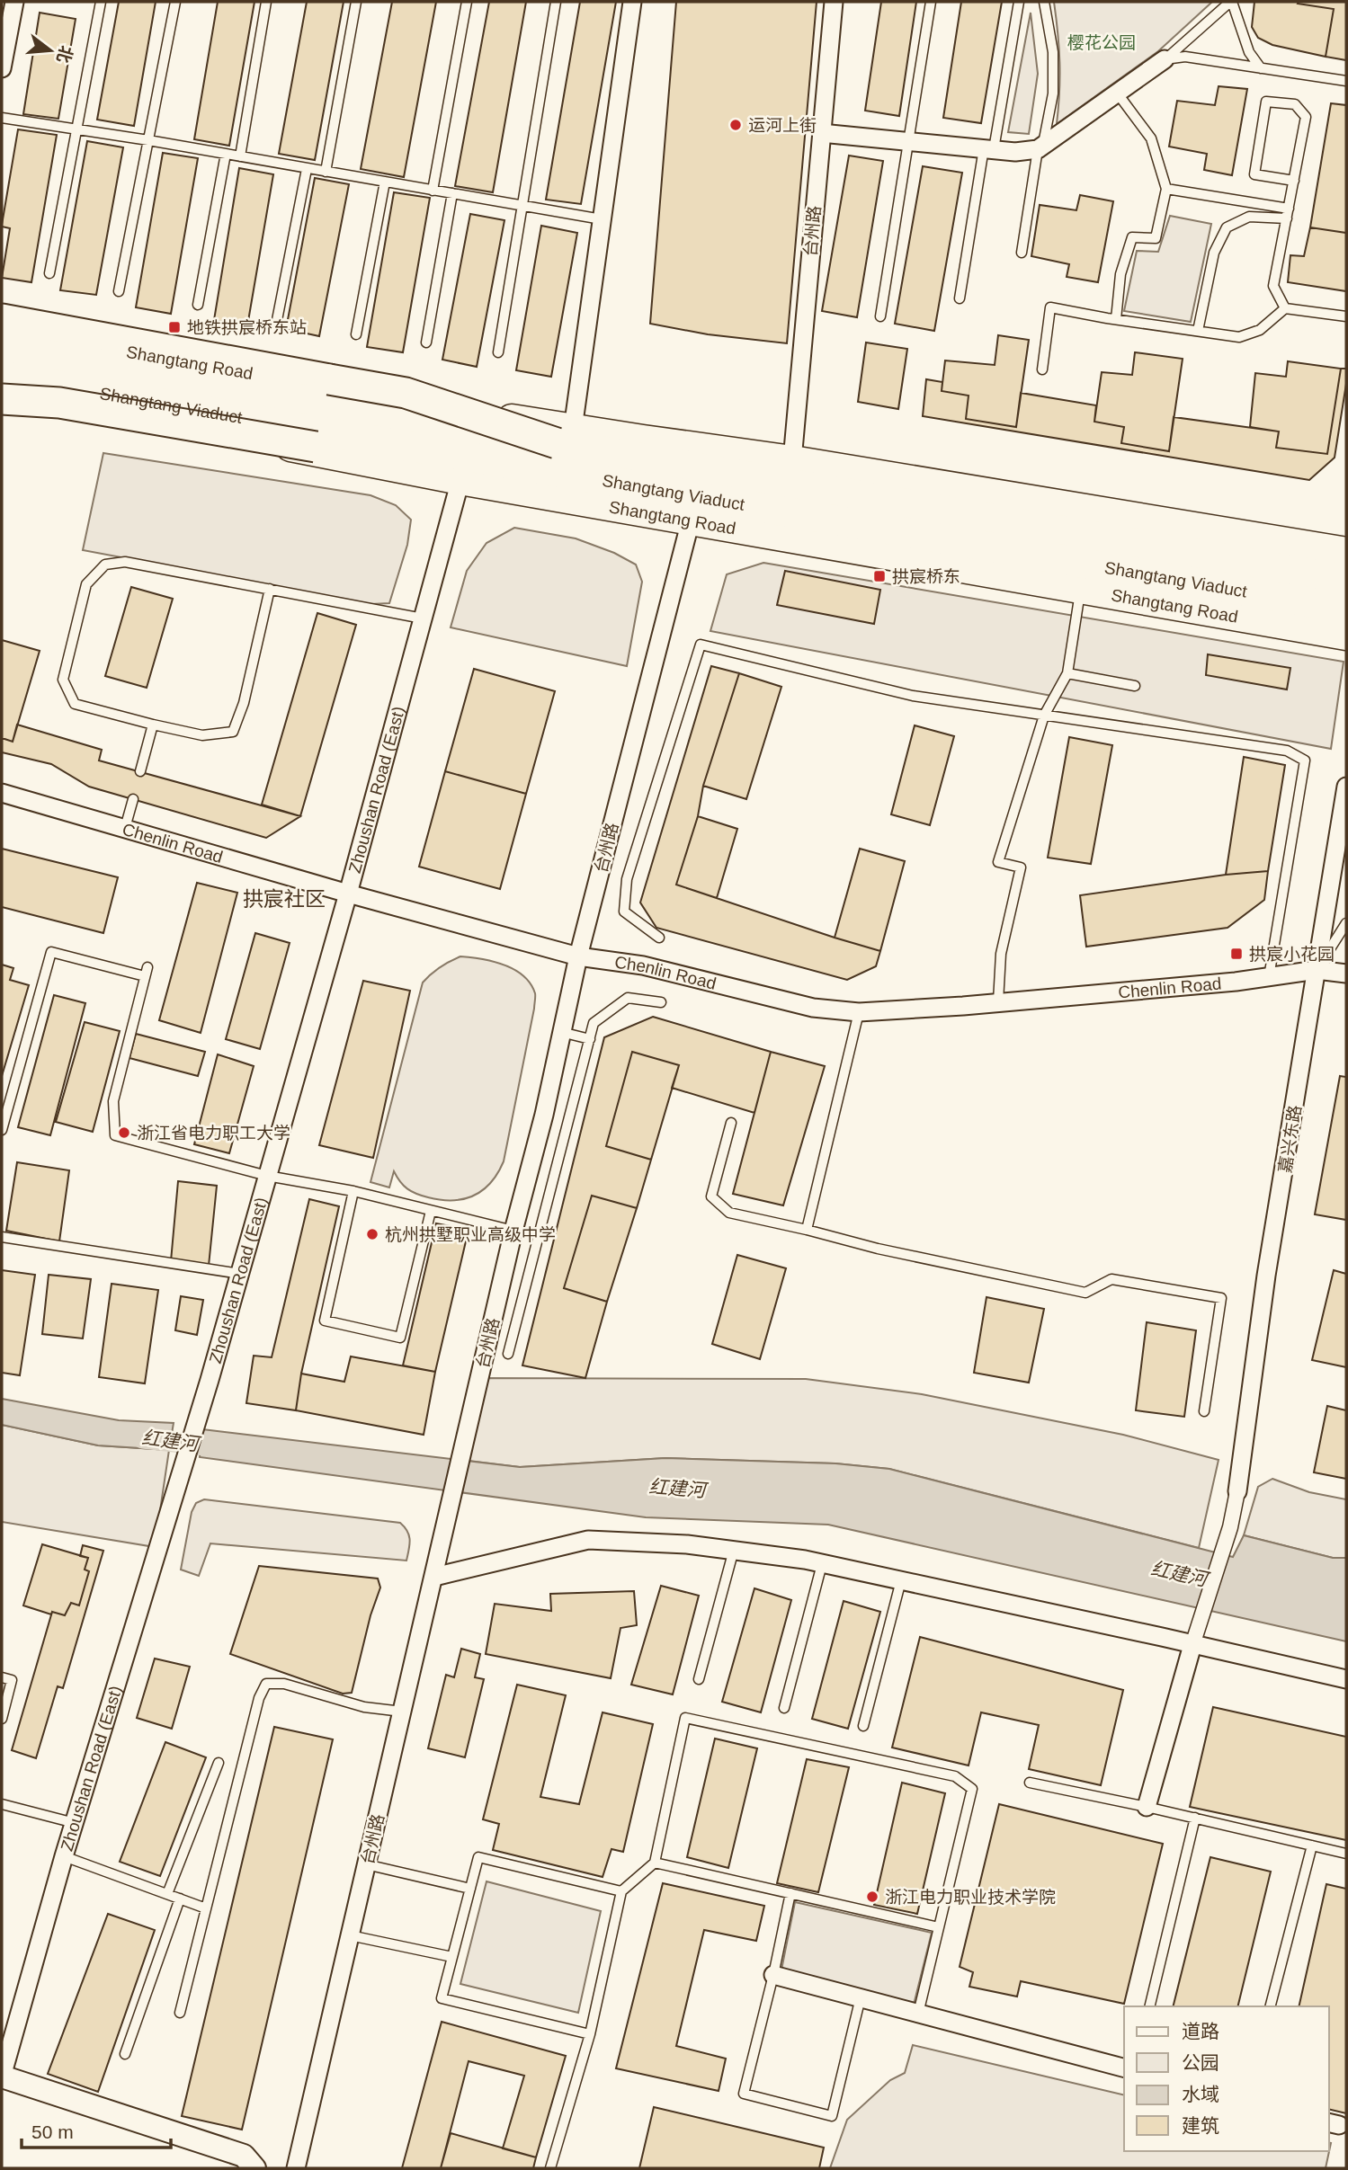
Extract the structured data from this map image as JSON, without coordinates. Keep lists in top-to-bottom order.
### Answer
{
  "streets": {
    "highway": ["Shangtang Viaduct"],
    "main road": ["Shangtang Road"],
    "street": [
      "台州路",
      "Zhoushan Road (East)",
      "Chenlin Road",
      "嘉兴东路"
    ]
  },
  "crossings": [
    ["台州路", "Shangtang Road"],
    ["台州路", "Chenlin Road"],
    ["Shangtang Road", "Shangtang Viaduct"],
    ["Shangtang Road", "Zhoushan Road (East)"],
    ["Zhoushan Road (East)", "Chenlin Road"],
    ["Chenlin Road", "嘉兴东路"]
  ],
  "districts": ["拱宸社区"],
  "water": ["红建河"],
  "parks": ["樱花公园"],
  "places": {
    "other": [
      "运河上街",
      "浙江省电力职工大学",
      "杭州拱墅职业高级中学",
      "浙江电力职业技术学院"
    ],
    "transit": ["地铁拱宸桥东站", "拱宸桥东", "拱宸小花园"]
  },
  "legend": [
    "道路",
    "公园",
    "水域",
    "建筑"
  ],
  "scale_bar": "50 m",
  "north": "right"
}
